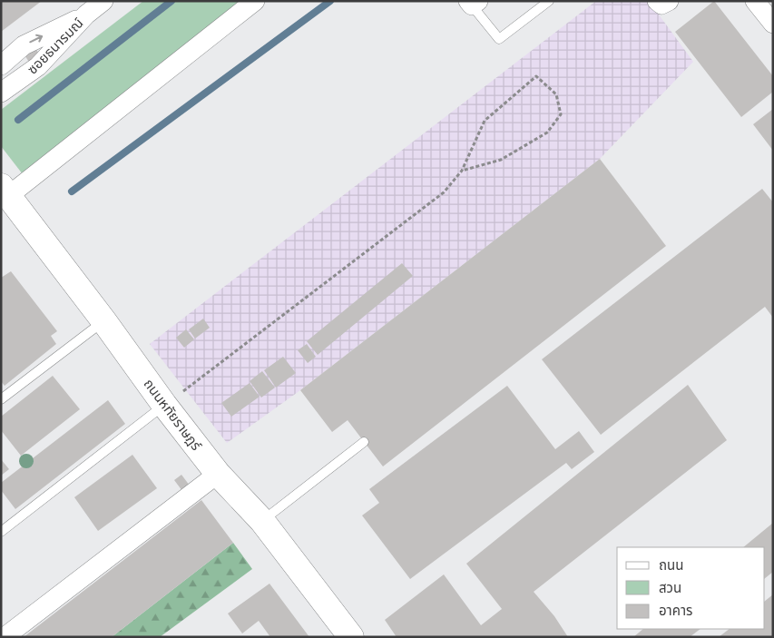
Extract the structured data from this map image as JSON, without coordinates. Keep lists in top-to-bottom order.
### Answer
{
  "streets": {
    "main road": ["ถนนหทัยราษฎร์"],
    "street": ["ซอยธนารมณ์"]
  },
  "legend": ["ถนน", "สวน", "อาคาร"]
}
